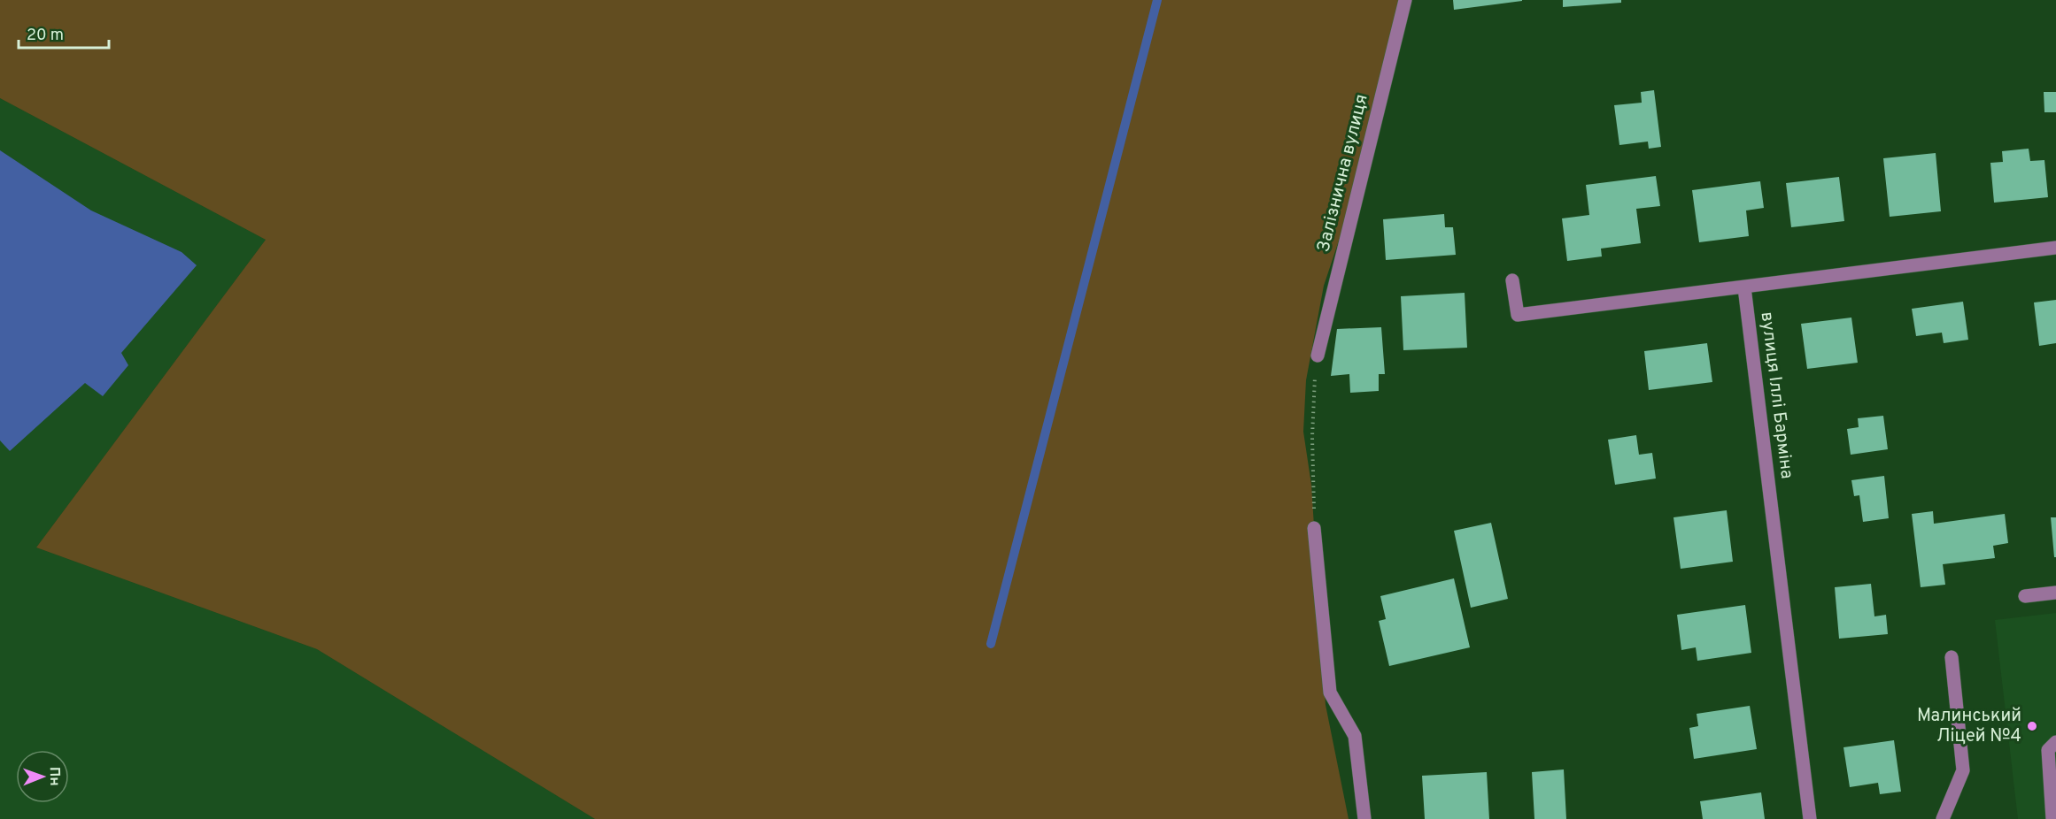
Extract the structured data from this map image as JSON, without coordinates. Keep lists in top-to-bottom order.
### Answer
{
  "streets": {
    "street": ["Залізнична вулиця", "вулиця Іллі Барміна"]
  },
  "places": ["Малинський Ліцей №4"],
  "scale_bar": "20 m",
  "north": "right"
}
